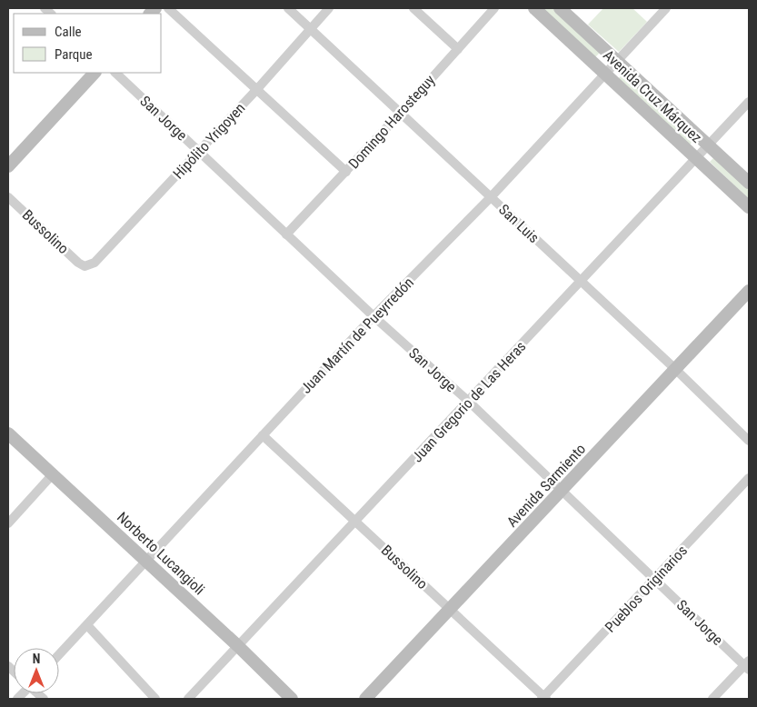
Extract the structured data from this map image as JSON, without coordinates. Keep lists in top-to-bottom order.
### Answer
{
  "streets": {
    "street": [
      "Avenida Cruz Márquez",
      "San Jorge",
      "Domingo Harosteguy",
      "Hipólito Yrigoyen",
      "San Luis",
      "Bussolino",
      "Juan Martín de Pueyrredón",
      "Juan Gregorio de Las Heras",
      "Avenida Sarmiento",
      "Norberto Lucangioli",
      "Pueblos Originarios"
    ]
  },
  "crossings": [
    ["Avenida Cruz Márquez", "Juan Martín de Pueyrredón"],
    ["Avenida Cruz Márquez", "Juan Gregorio de Las Heras"],
    ["San Jorge", "Domingo Harosteguy"],
    ["San Jorge", "Hipólito Yrigoyen"],
    ["San Jorge", "Juan Martín de Pueyrredón"],
    ["San Jorge", "Juan Gregorio de Las Heras"],
    ["San Jorge", "Avenida Sarmiento"],
    ["San Jorge", "Pueblos Originarios"],
    ["Domingo Harosteguy", "San Luis"],
    ["Hipólito Yrigoyen", "San Luis"],
    ["Hipólito Yrigoyen", "Bussolino"],
    ["San Luis", "Juan Martín de Pueyrredón"],
    ["San Luis", "Juan Gregorio de Las Heras"],
    ["San Luis", "Avenida Sarmiento"],
    ["Bussolino", "Juan Martín de Pueyrredón"],
    ["Bussolino", "Juan Gregorio de Las Heras"],
    ["Bussolino", "Avenida Sarmiento"],
    ["Bussolino", "Pueblos Originarios"],
    ["Juan Martín de Pueyrredón", "Norberto Lucangioli"],
    ["Juan Gregorio de Las Heras", "Norberto Lucangioli"]
  ],
  "legend": ["Calle", "Parque"],
  "north": "top"
}
